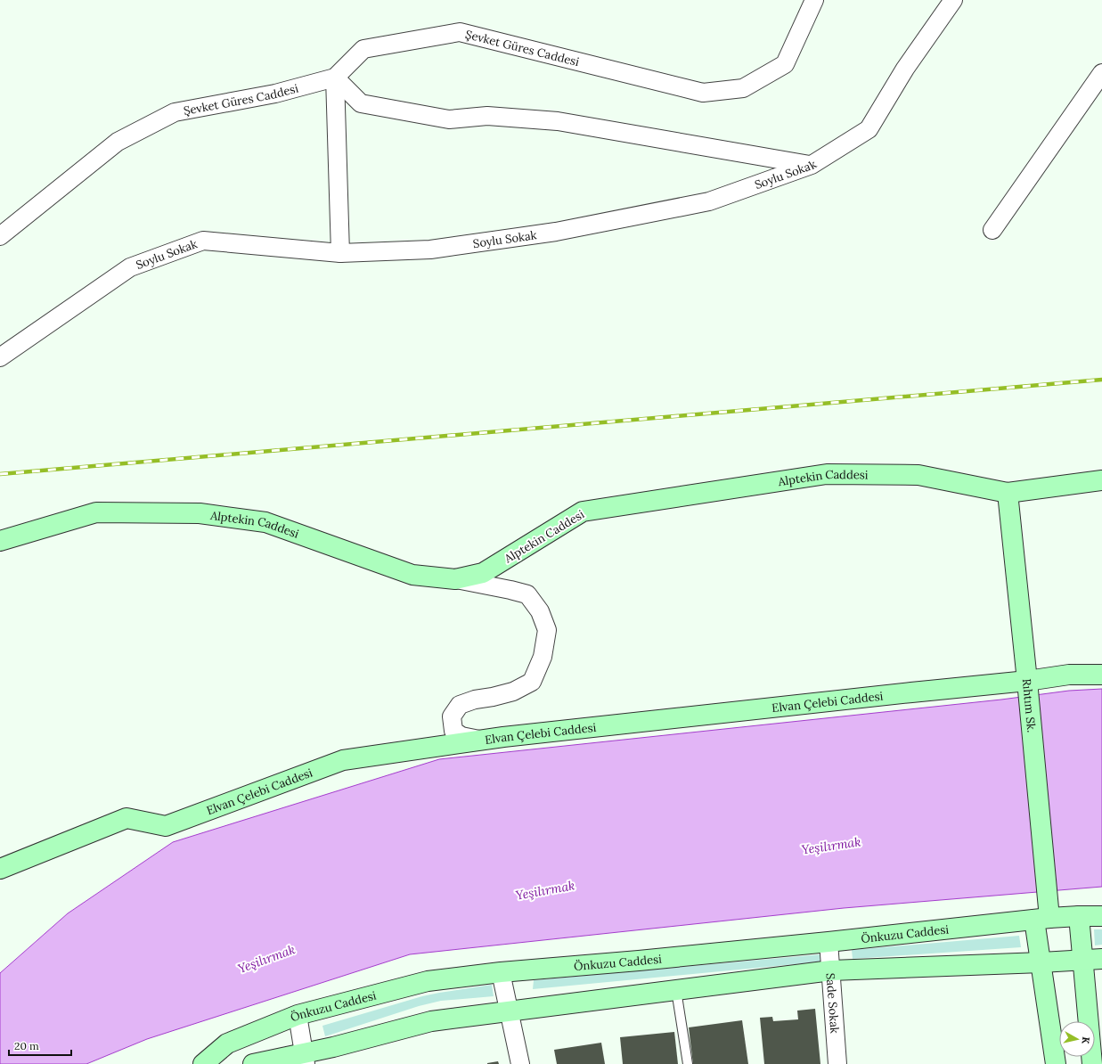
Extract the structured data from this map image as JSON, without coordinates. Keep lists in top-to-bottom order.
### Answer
{
  "streets": {
    "street": [
      "Şevket Güres Caddesi",
      "Soylu Sokak",
      "Alptekin Caddesi",
      "Elvan Çelebi Caddesi",
      "Rıhtım Sk.",
      "Önkuzu Caddesi",
      "Sade Sokak"
    ]
  },
  "crossings": [
    ["Alptekin Caddesi", "Rıhtım Sk."],
    ["Elvan Çelebi Caddesi", "Rıhtım Sk."],
    ["Rıhtım Sk.", "Önkuzu Caddesi"],
    ["Önkuzu Caddesi", "Sade Sokak"]
  ],
  "water": ["Yeşilırmak"],
  "scale_bar": "20 m",
  "north": "right"
}
